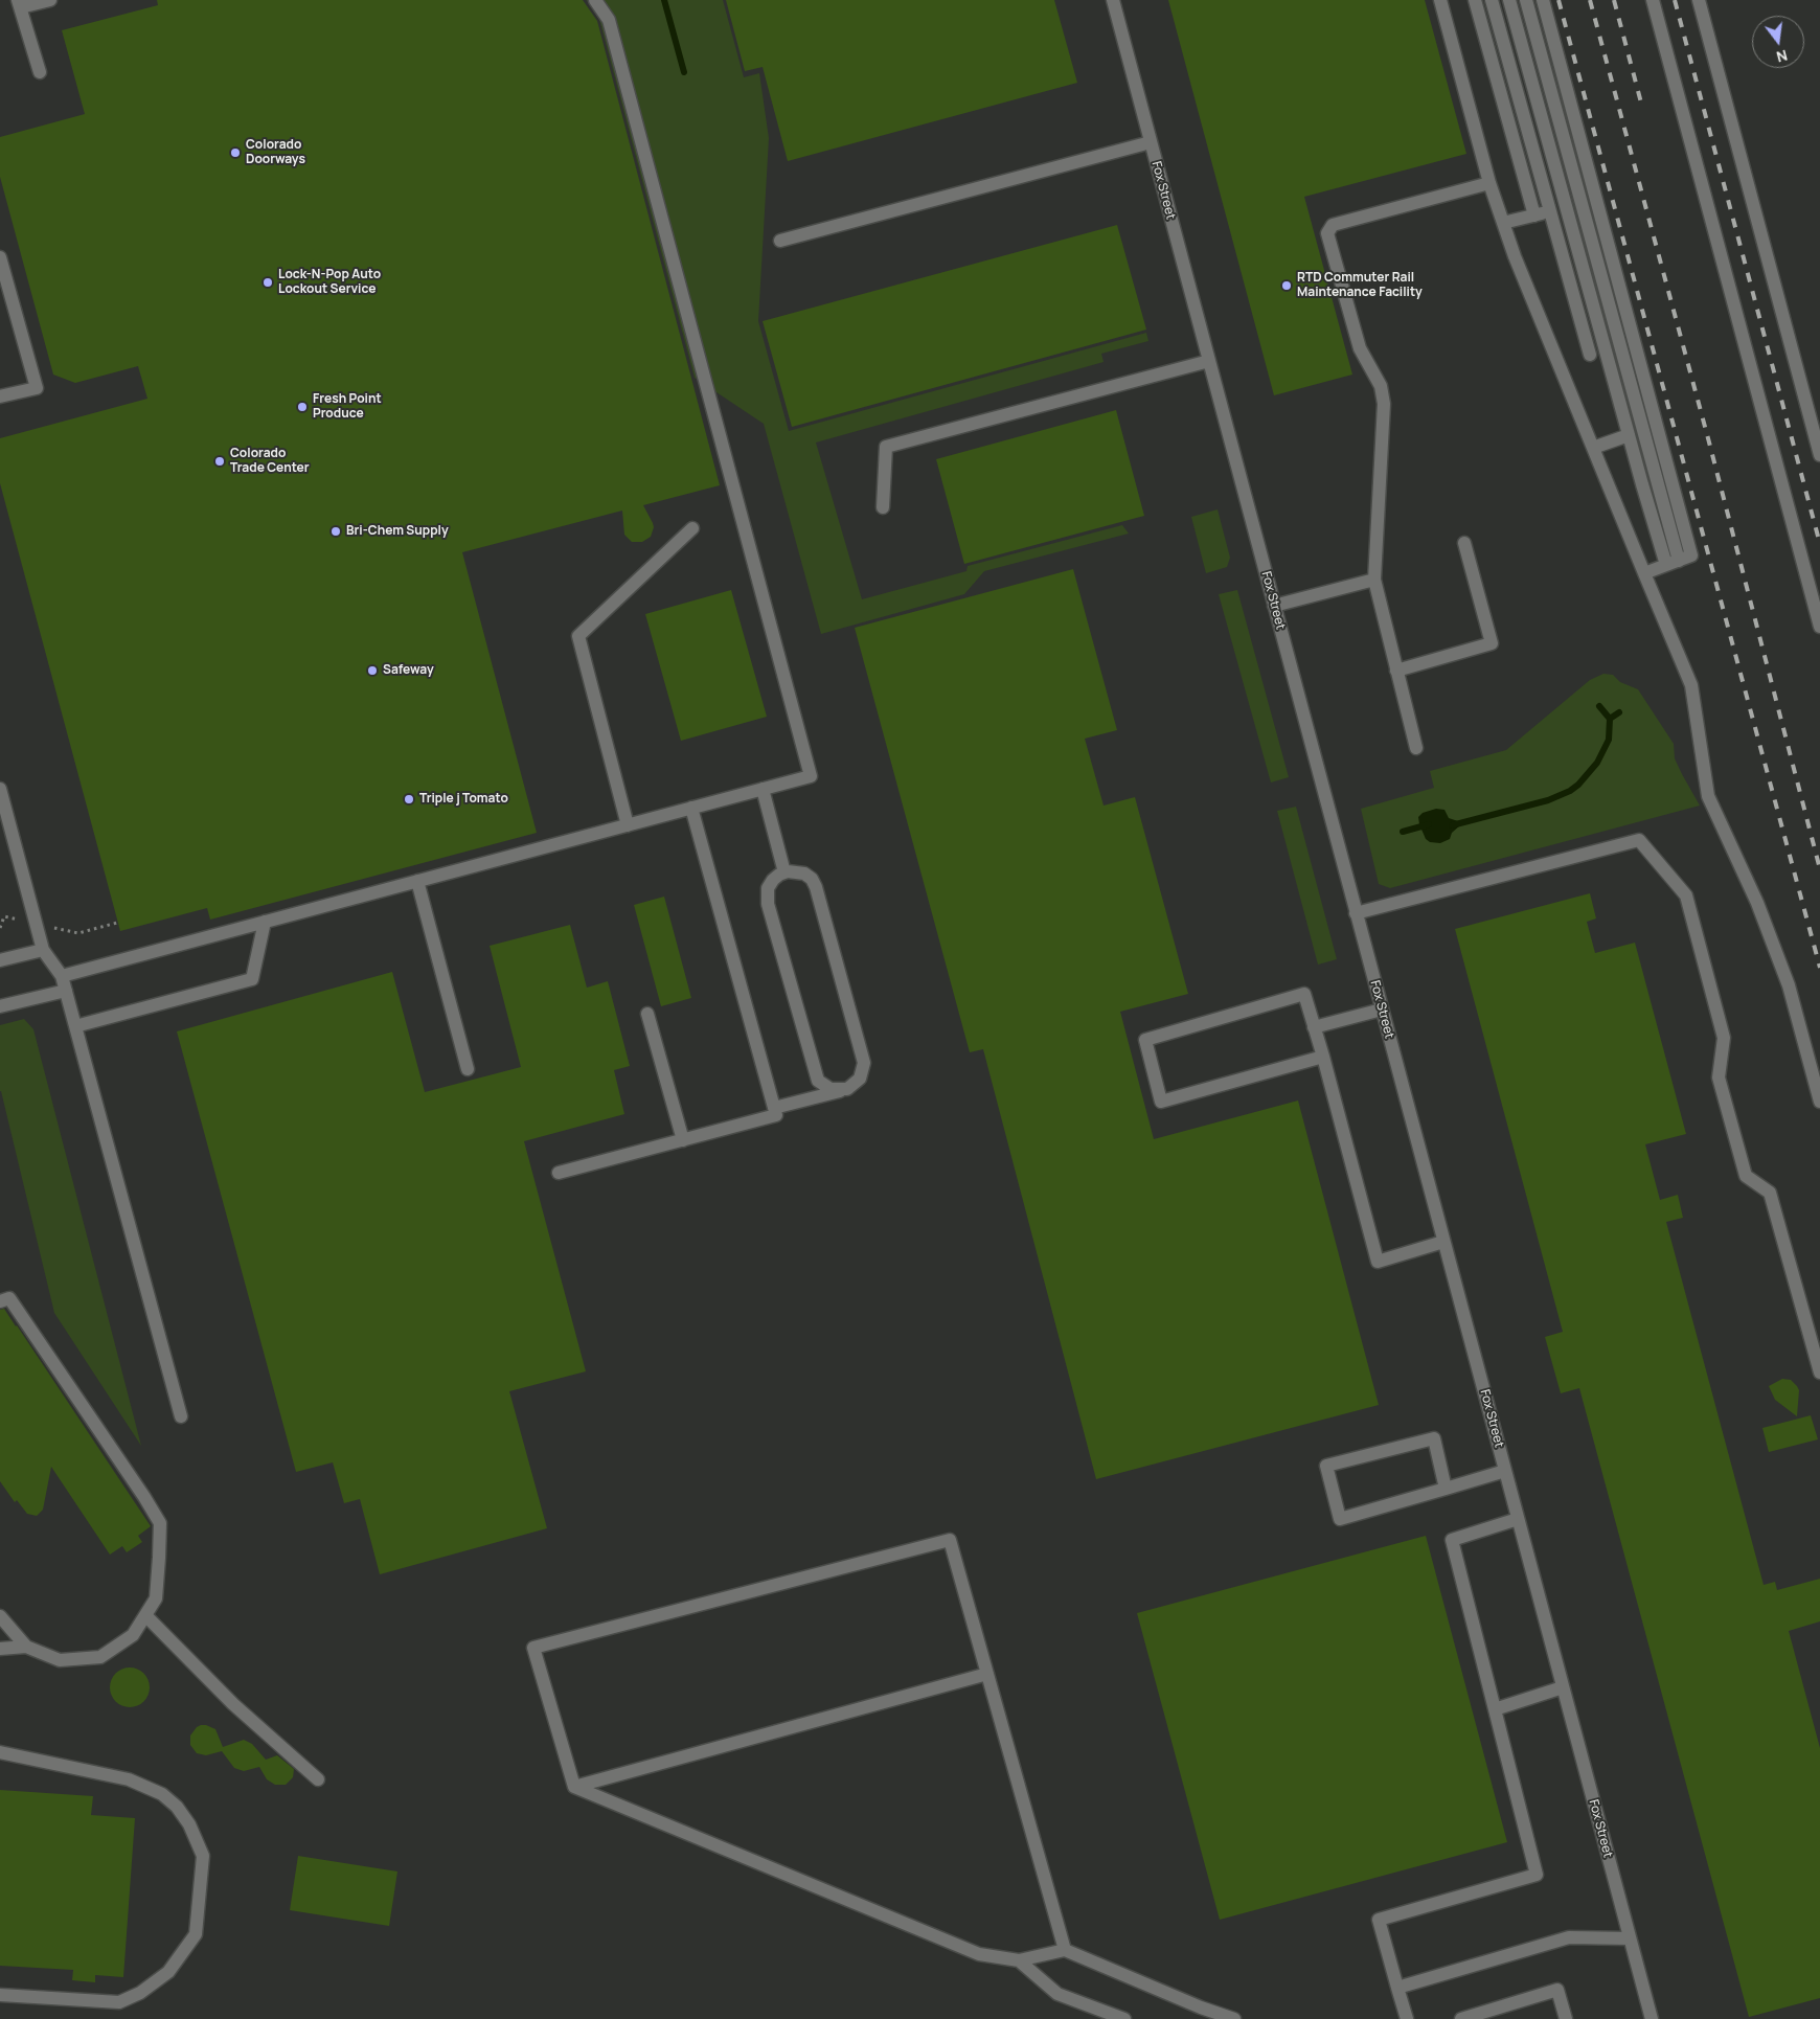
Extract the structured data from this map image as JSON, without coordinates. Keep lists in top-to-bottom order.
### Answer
{
  "streets": {
    "street": ["Fox Street"]
  },
  "places": [
    "Colorado Doorways",
    "Lock-N-Pop Auto Lockout Service",
    "RTD Commuter Rail Maintenance Facility",
    "Fresh Point Produce",
    "Colorado Trade Center",
    "Bri-Chem Supply",
    "Safeway",
    "Triple j Tomato"
  ],
  "north": "bottom"
}
